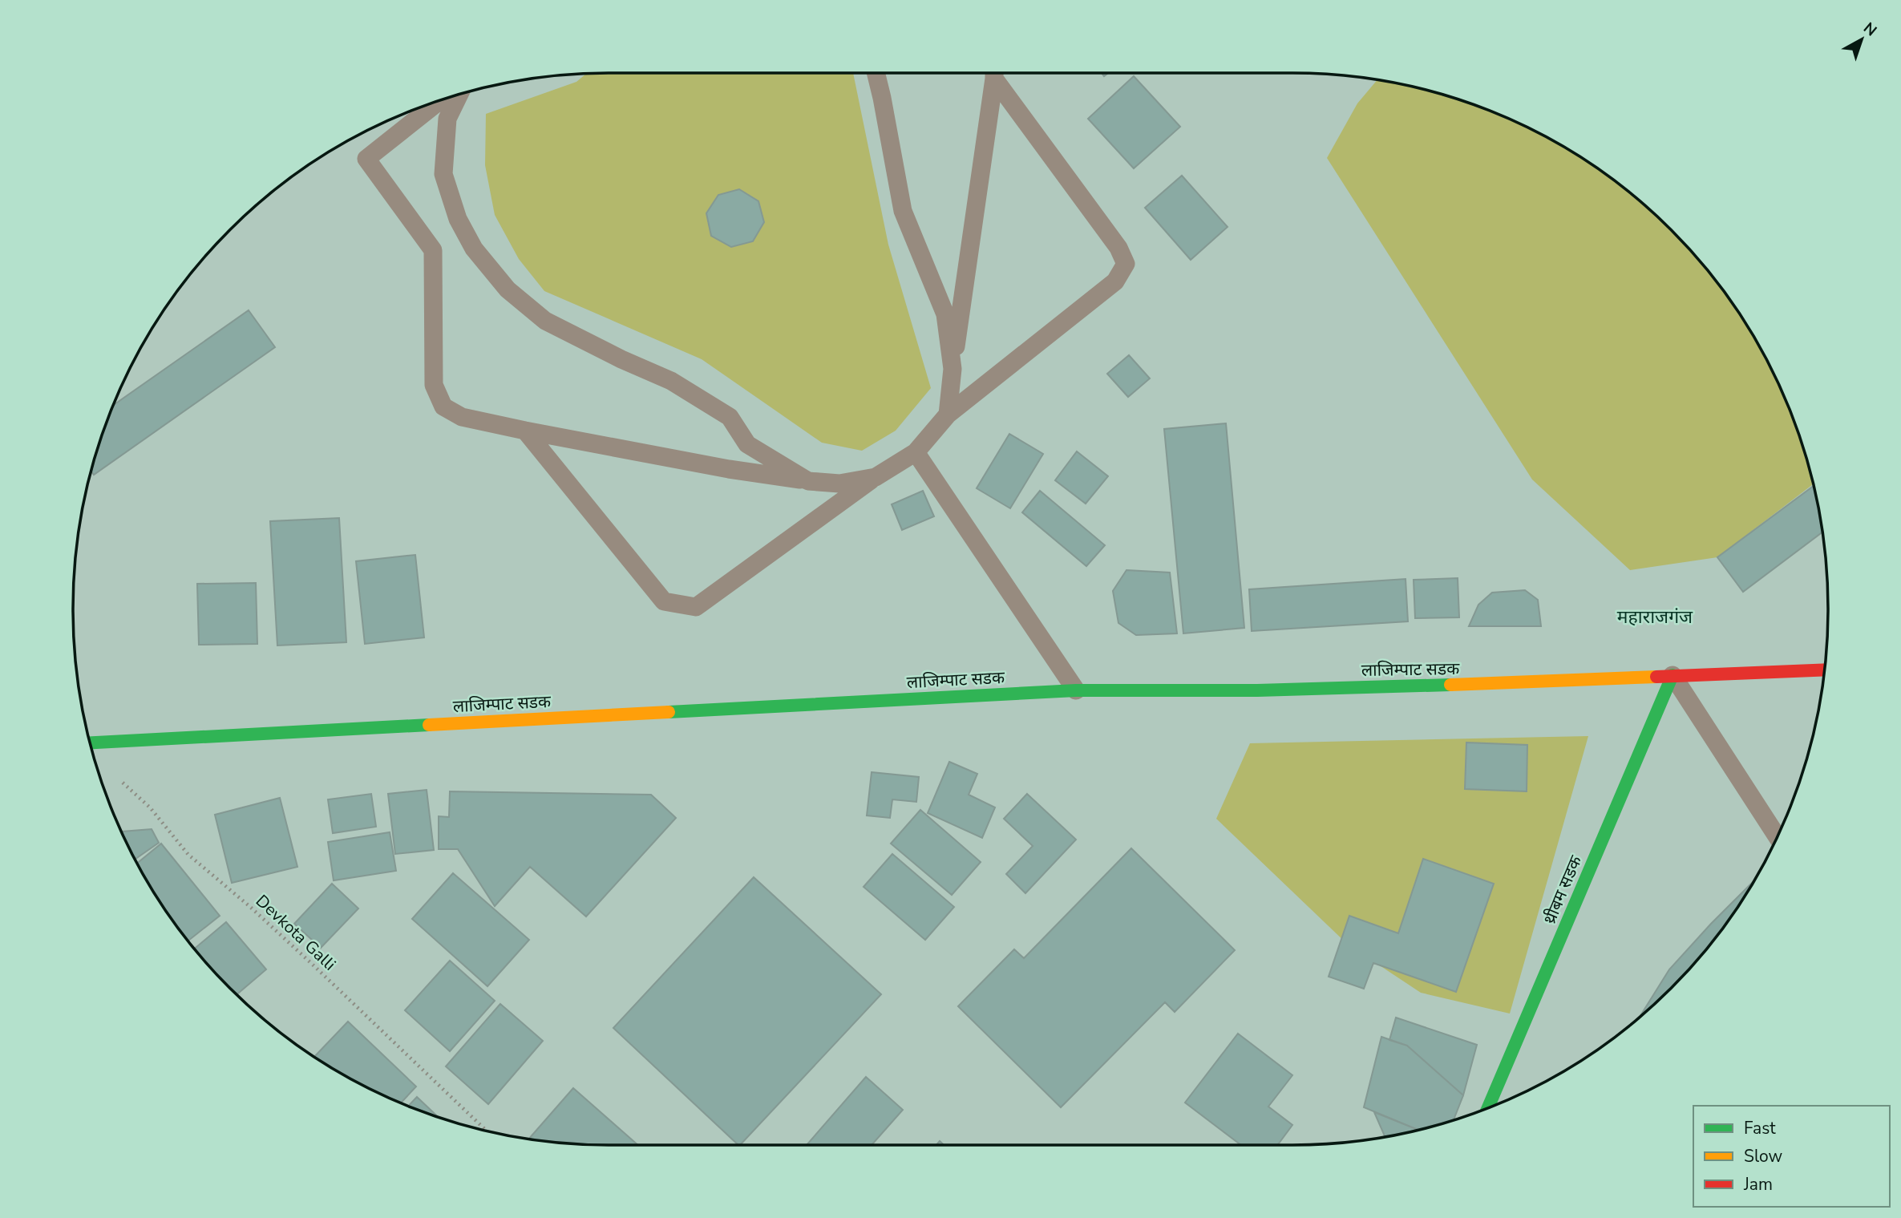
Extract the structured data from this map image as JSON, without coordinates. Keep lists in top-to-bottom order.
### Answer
{
  "streets": {
    "main road": ["लाजिम्पाट सडक", "थ्रीबम सडक"],
    "path": ["Devkota Galli"]
  },
  "crossings": [
    ["लाजिम्पाट सडक", "थ्रीबम सडक"]
  ],
  "districts": ["महाराजगंज"],
  "legend": ["Fast", "Slow", "Jam"],
  "north": "top right"
}
